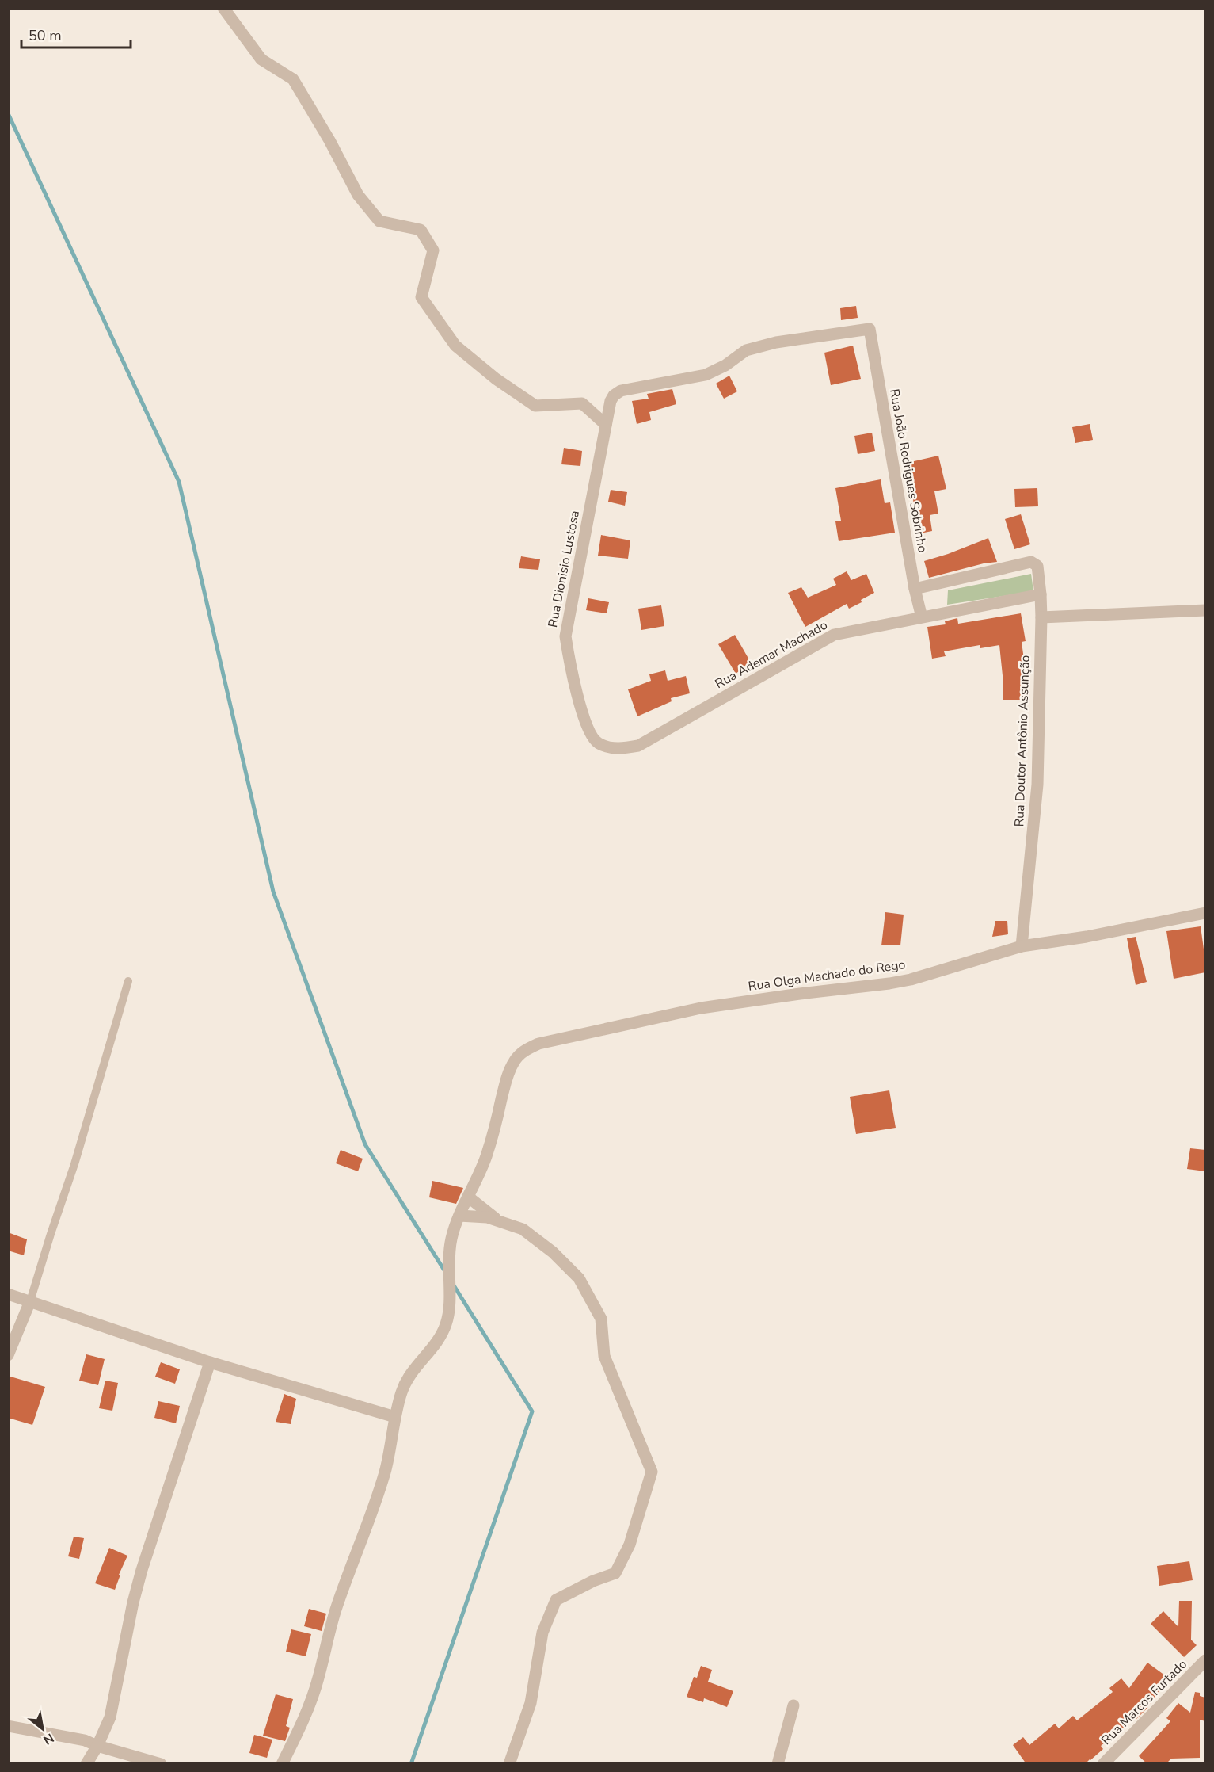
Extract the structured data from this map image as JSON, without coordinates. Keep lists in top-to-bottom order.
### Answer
{
  "streets": {
    "street": [
      "Rua João Rodrigues Sobrinho",
      "Rua Dionisio Lustosa",
      "Rua Ademar Machado",
      "Rua Doutor Antônio Assunção",
      "Rua Olga Machado do Rego",
      "Rua Marcos Furtado"
    ]
  },
  "crossings": [
    ["Rua João Rodrigues Sobrinho", "Rua Dionisio Lustosa"],
    ["Rua João Rodrigues Sobrinho", "Rua Ademar Machado"],
    ["Rua João Rodrigues Sobrinho", "Rua Doutor Antônio Assunção"],
    ["Rua Dionisio Lustosa", "Rua Ademar Machado"],
    ["Rua Ademar Machado", "Rua Doutor Antônio Assunção"],
    ["Rua Doutor Antônio Assunção", "Rua Olga Machado do Rego"]
  ],
  "scale_bar": "50 m",
  "north": "bottom right"
}
